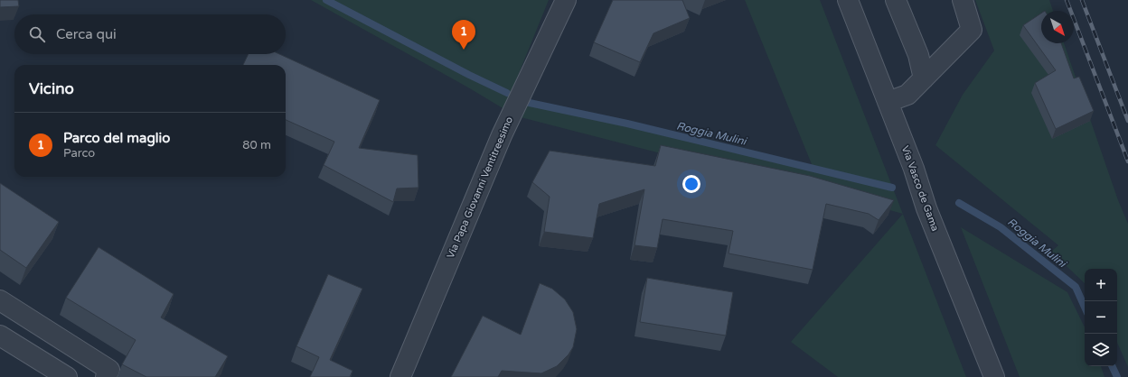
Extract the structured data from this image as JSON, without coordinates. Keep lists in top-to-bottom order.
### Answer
{
  "streets": {
    "street": ["Via Papa Giovanni Ventitreesimo", "Via Vasco de Gama"]
  },
  "water": ["Roggia Mulini"],
  "north": "bottom right",
  "page": {
    "search": "Cerca qui",
    "pins": "1",
    "heading": "Vicino",
    "list": [
      {
        "mark": "1",
        "name": "Parco del maglio",
        "note": "Parco",
        "value": "80 m"
      }
    ],
    "map_buttons": ["+", "−"]
  }
}
